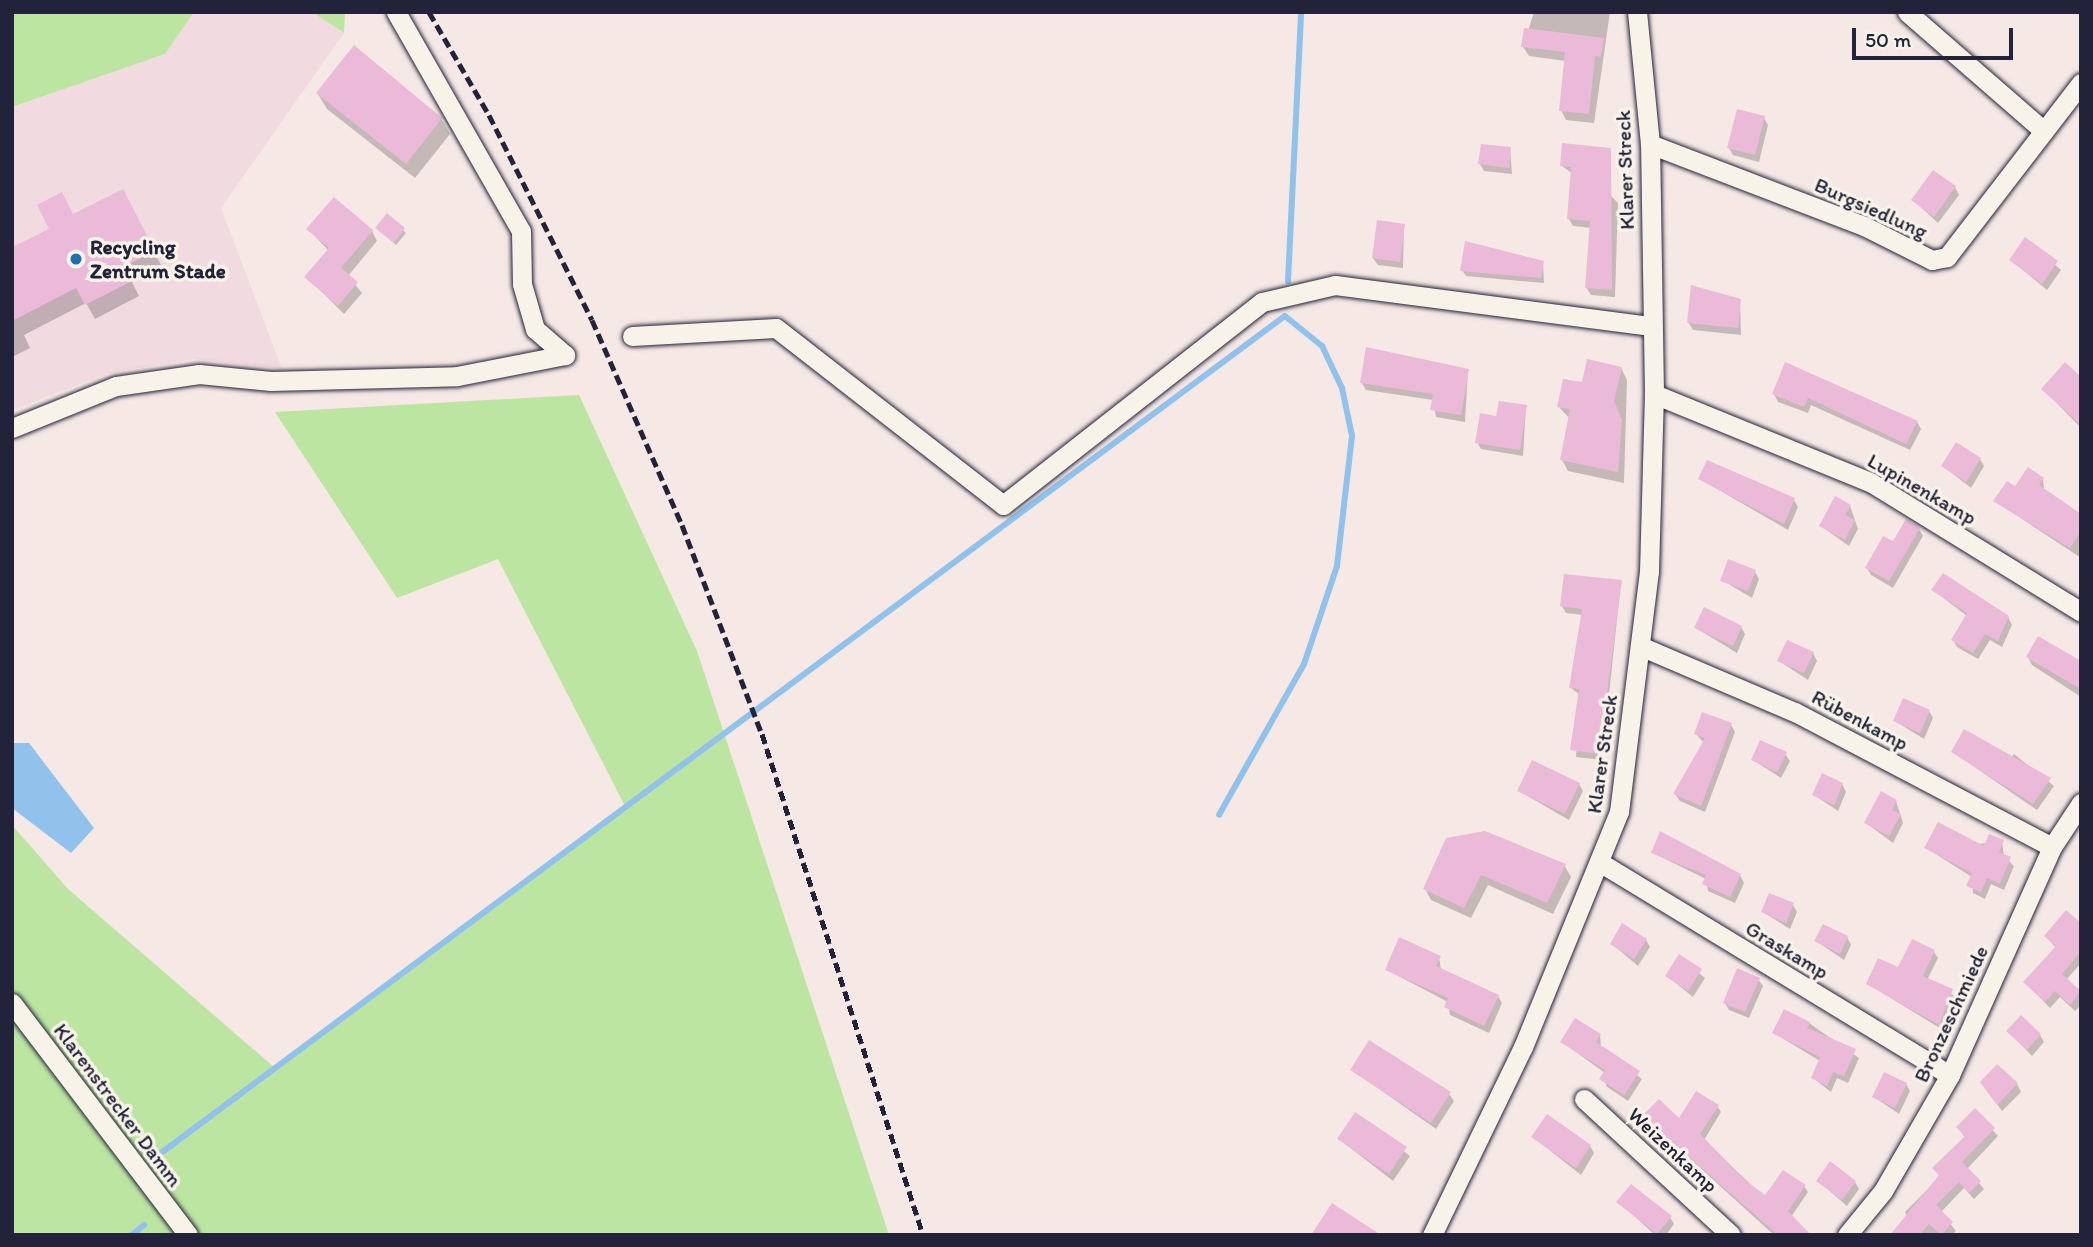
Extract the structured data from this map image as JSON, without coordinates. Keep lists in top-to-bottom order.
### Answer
{
  "streets": {
    "street": [
      "Klarer Streck",
      "Burgsiedlung",
      "Lupinenkamp",
      "Rübenkamp",
      "Graskamp",
      "Bronzeschmiede",
      "Klarenstrecker Damm",
      "Weizenkamp"
    ]
  },
  "crossings": [
    ["Klarer Streck", "Burgsiedlung"],
    ["Klarer Streck", "Lupinenkamp"],
    ["Klarer Streck", "Rübenkamp"],
    ["Klarer Streck", "Graskamp"],
    ["Rübenkamp", "Bronzeschmiede"],
    ["Graskamp", "Bronzeschmiede"]
  ],
  "places": ["Recycling Zentrum Stade"],
  "scale_bar": "50 m"
}
